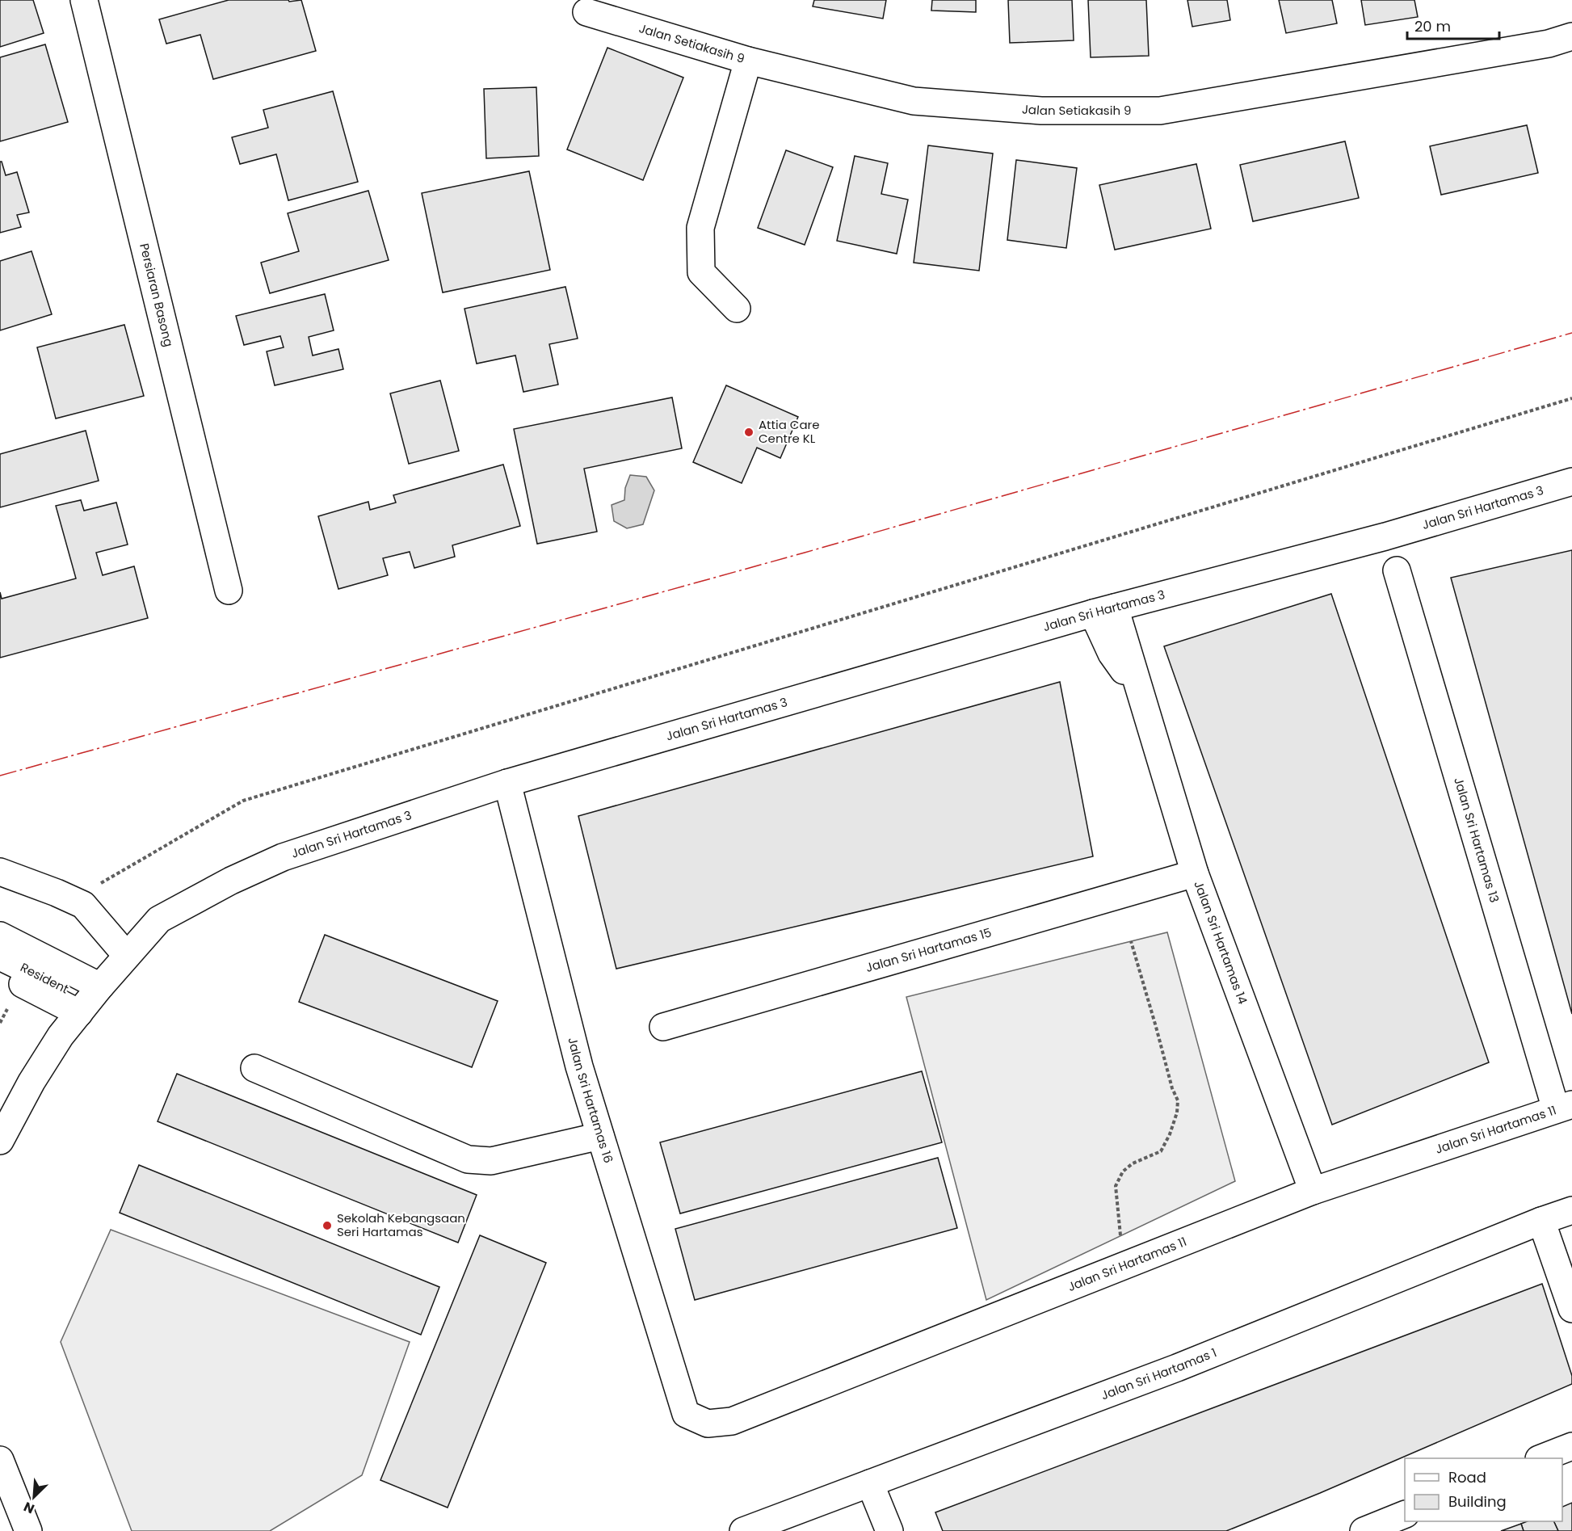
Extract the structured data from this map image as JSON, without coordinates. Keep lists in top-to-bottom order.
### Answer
{
  "streets": {
    "street": [
      "Jalan Setiakasih 9",
      "Persiaran Basong",
      "Jalan Sri Hartamas 3",
      "Jalan Sri Hartamas 13",
      "Jalan Sri Hartamas 14",
      "Jalan Sri Hartamas 15",
      "Resident",
      "Jalan Sri Hartamas 16",
      "Jalan Sri Hartamas 11",
      "Jalan Sri Hartamas 1"
    ]
  },
  "crossings": [
    ["Jalan Sri Hartamas 3", "Jalan Sri Hartamas 14"],
    ["Jalan Sri Hartamas 3", "Resident"],
    ["Jalan Sri Hartamas 3", "Jalan Sri Hartamas 16"],
    ["Jalan Sri Hartamas 13", "Jalan Sri Hartamas 11"],
    ["Jalan Sri Hartamas 14", "Jalan Sri Hartamas 15"],
    ["Jalan Sri Hartamas 14", "Jalan Sri Hartamas 11"],
    ["Jalan Sri Hartamas 16", "Jalan Sri Hartamas 11"]
  ],
  "places": ["Attia Care Centre KL", "Sekolah Kebangsaan Seri Hartamas"],
  "legend": ["Road", "Building"],
  "scale_bar": "20 m",
  "north": "bottom left"
}
